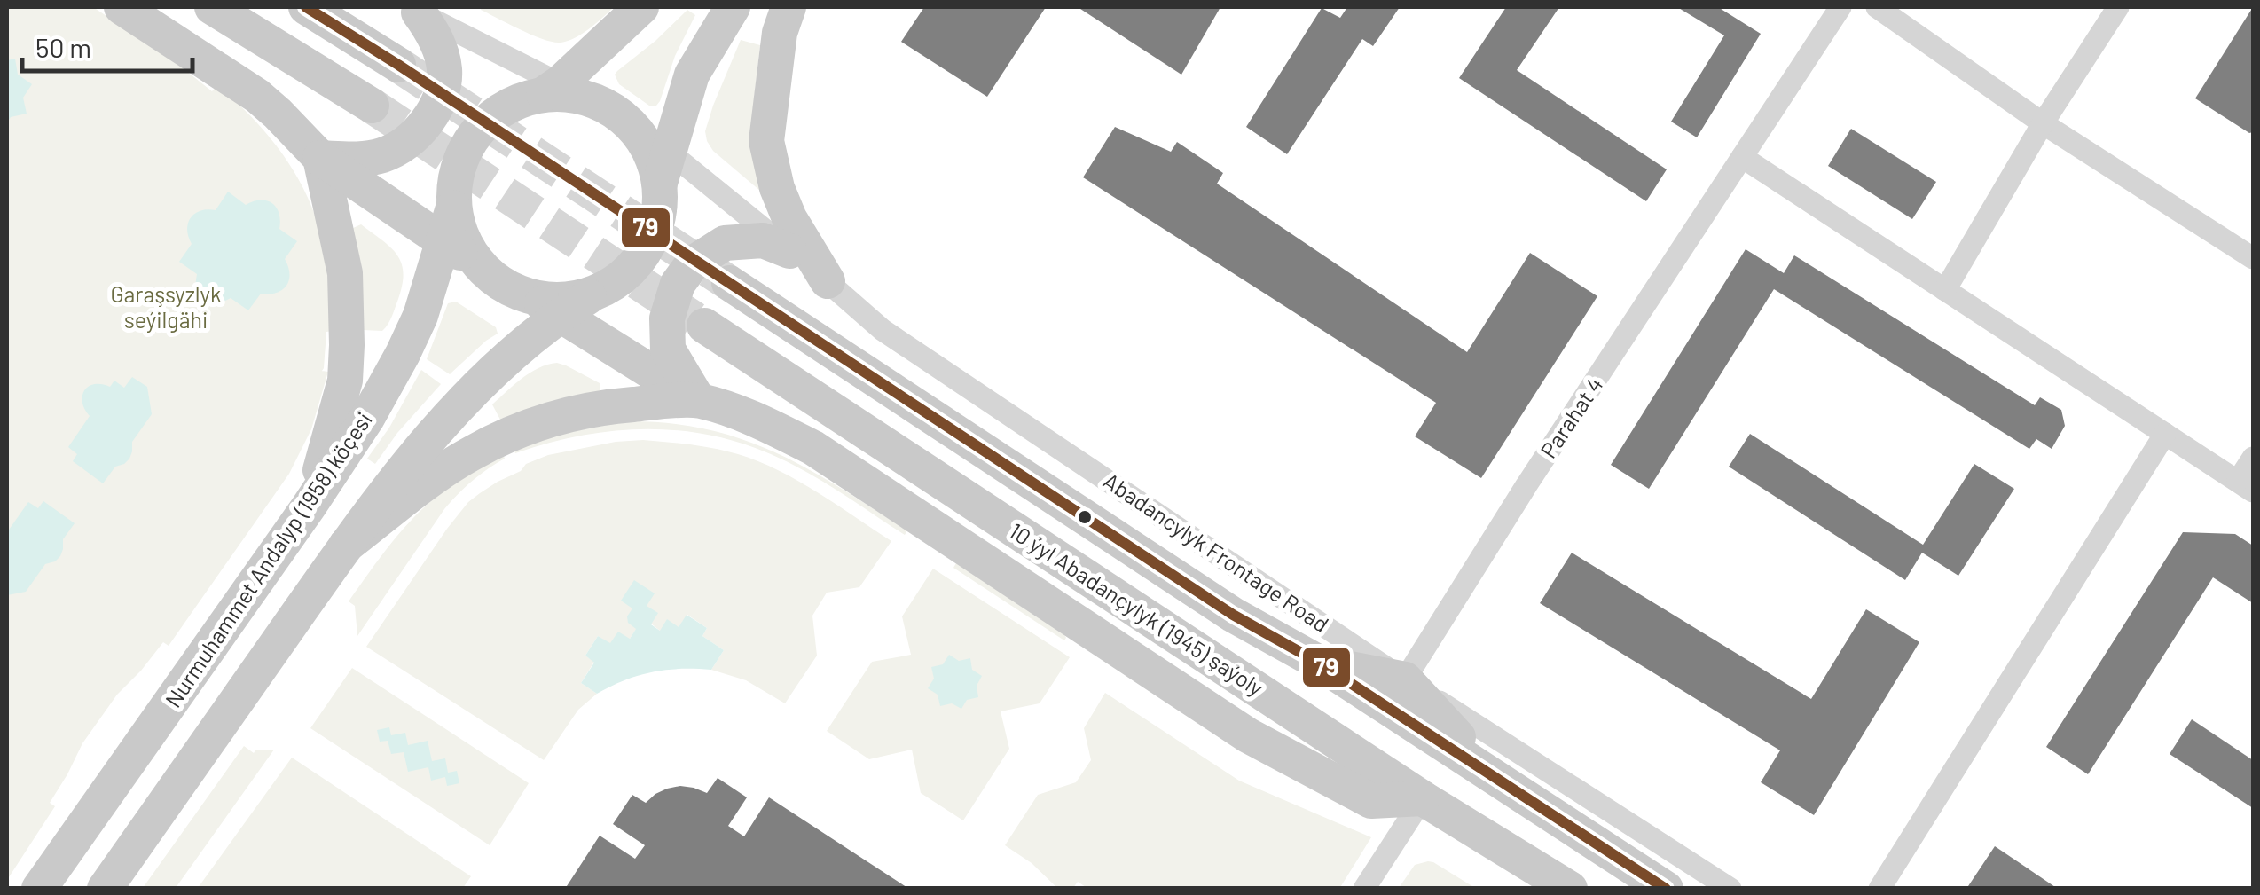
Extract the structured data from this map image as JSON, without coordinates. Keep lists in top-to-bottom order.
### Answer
{
  "streets": {
    "main road": ["Nurmuhammet Andalyp (1958) köçesi", "10 ýyl Abadançylyk (1945) şaýoly"],
    "street": ["Parahat 4", "Abadancylyk Frontage Road"]
  },
  "crossings": [
    ["Parahat 4", "Abadancylyk Frontage Road"]
  ],
  "parks": ["Garaşsyzlyk seýilgähi"],
  "lines": ["transit line 79"],
  "scale_bar": "50 m"
}
